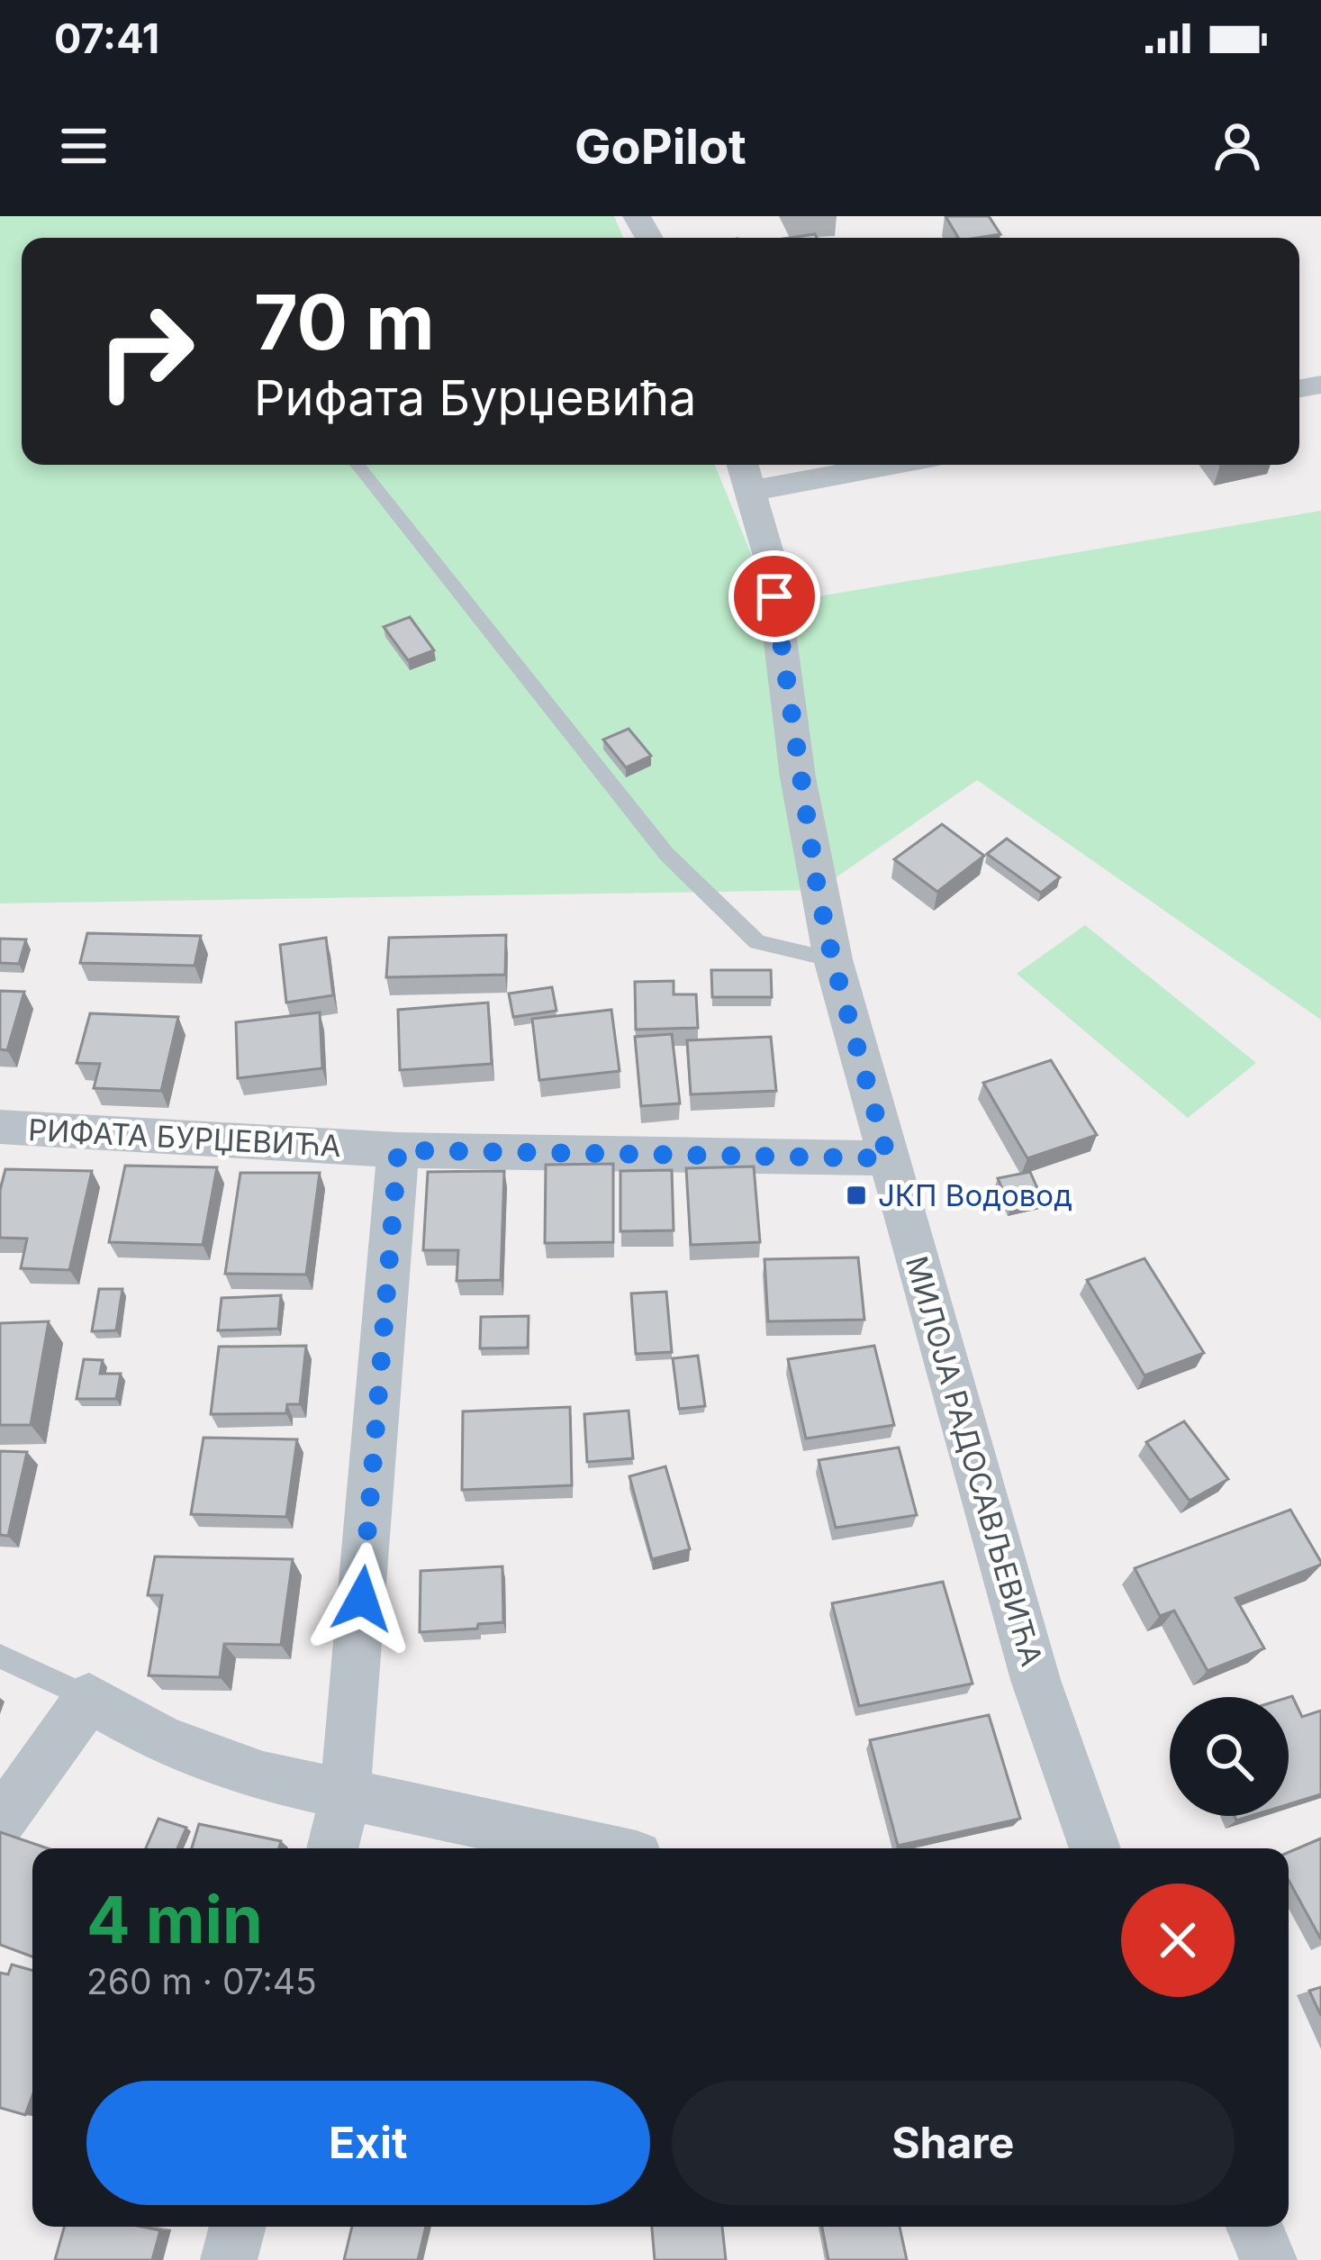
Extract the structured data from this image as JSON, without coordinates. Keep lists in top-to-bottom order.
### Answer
{
  "streets": {
    "street": ["РИФАТА БУРЏЕВИЋА", "МИЛОЈА РАДОСАВЉЕВИЋА"]
  },
  "crossings": [
    ["РИФАТА БУРЏЕВИЋА", "МИЛОЈА РАДОСАВЉЕВИЋА"]
  ],
  "places": {
    "transit": ["ЈКП Водовод"]
  },
  "page": {
    "status": "07:41",
    "header": "GoPilot",
    "turn": ["70 m", "Рифата Бурџевића"],
    "heading": ["4 min", "260 m · 07:45"],
    "buttons": ["Exit", "Share"]
  }
}
